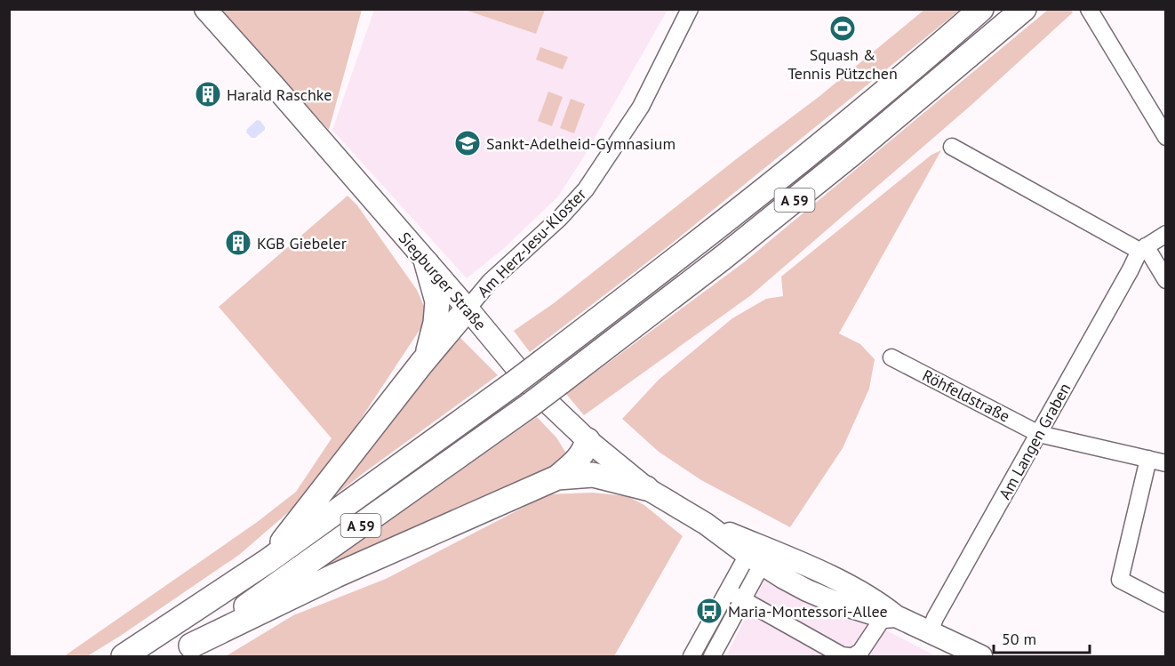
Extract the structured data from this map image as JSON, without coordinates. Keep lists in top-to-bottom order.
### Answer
{
  "streets": {
    "highway": ["A 59"],
    "main road": ["Siegburger Straße"],
    "street": ["Am Herz-Jesu-Kloster", "Röhfeldstraße", "Am Langen Graben"]
  },
  "crossings": [
    ["Am Herz-Jesu-Kloster", "Siegburger Straße"],
    ["Siegburger Straße", "Am Langen Graben"],
    ["Röhfeldstraße", "Am Langen Graben"]
  ],
  "places": {
    "sports": ["Squash & Tennis Pützchen"],
    "building": ["Harald Raschke", "KGB Giebeler"],
    "school or university": ["Sankt-Adelheid-Gymnasium"],
    "bus stop": ["Maria-Montessori-Allee"]
  },
  "scale_bar": "50 m"
}
